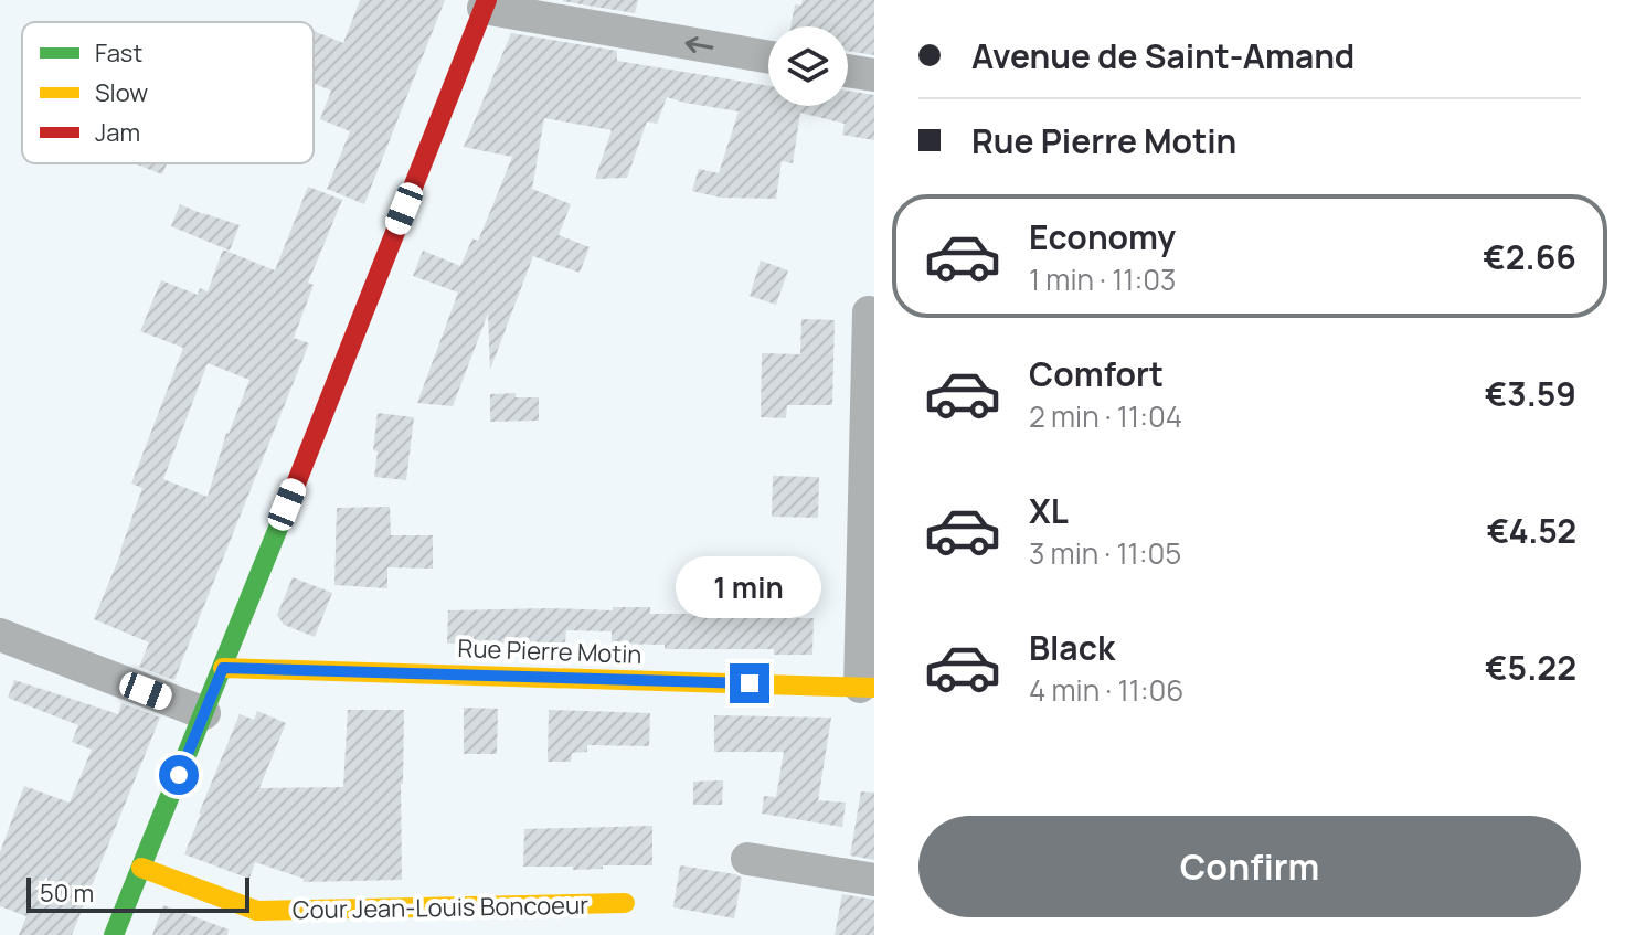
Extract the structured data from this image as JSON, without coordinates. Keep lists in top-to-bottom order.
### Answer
{
  "streets": {
    "street": ["Rue Pierre Motin", "Cour Jean-Louis Boncoeur"]
  },
  "legend": ["Fast", "Slow", "Jam"],
  "scale_bar": "50 m",
  "page": {
    "banner": ["Avenue de Saint-Amand", "Rue Pierre Motin"],
    "list": [
      {
        "name": "Economy",
        "note": "1 min · 11:03",
        "value": "€2.66"
      },
      {
        "name": "Comfort",
        "note": "2 min · 11:04",
        "value": "€3.59"
      },
      {
        "name": "XL",
        "note": "3 min · 11:05",
        "value": "€4.52"
      },
      {
        "name": "Black",
        "note": "4 min · 11:06",
        "value": "€5.22"
      }
    ],
    "bubble": "1 min",
    "buttons": "Confirm",
    "scale": "50 m"
  }
}
